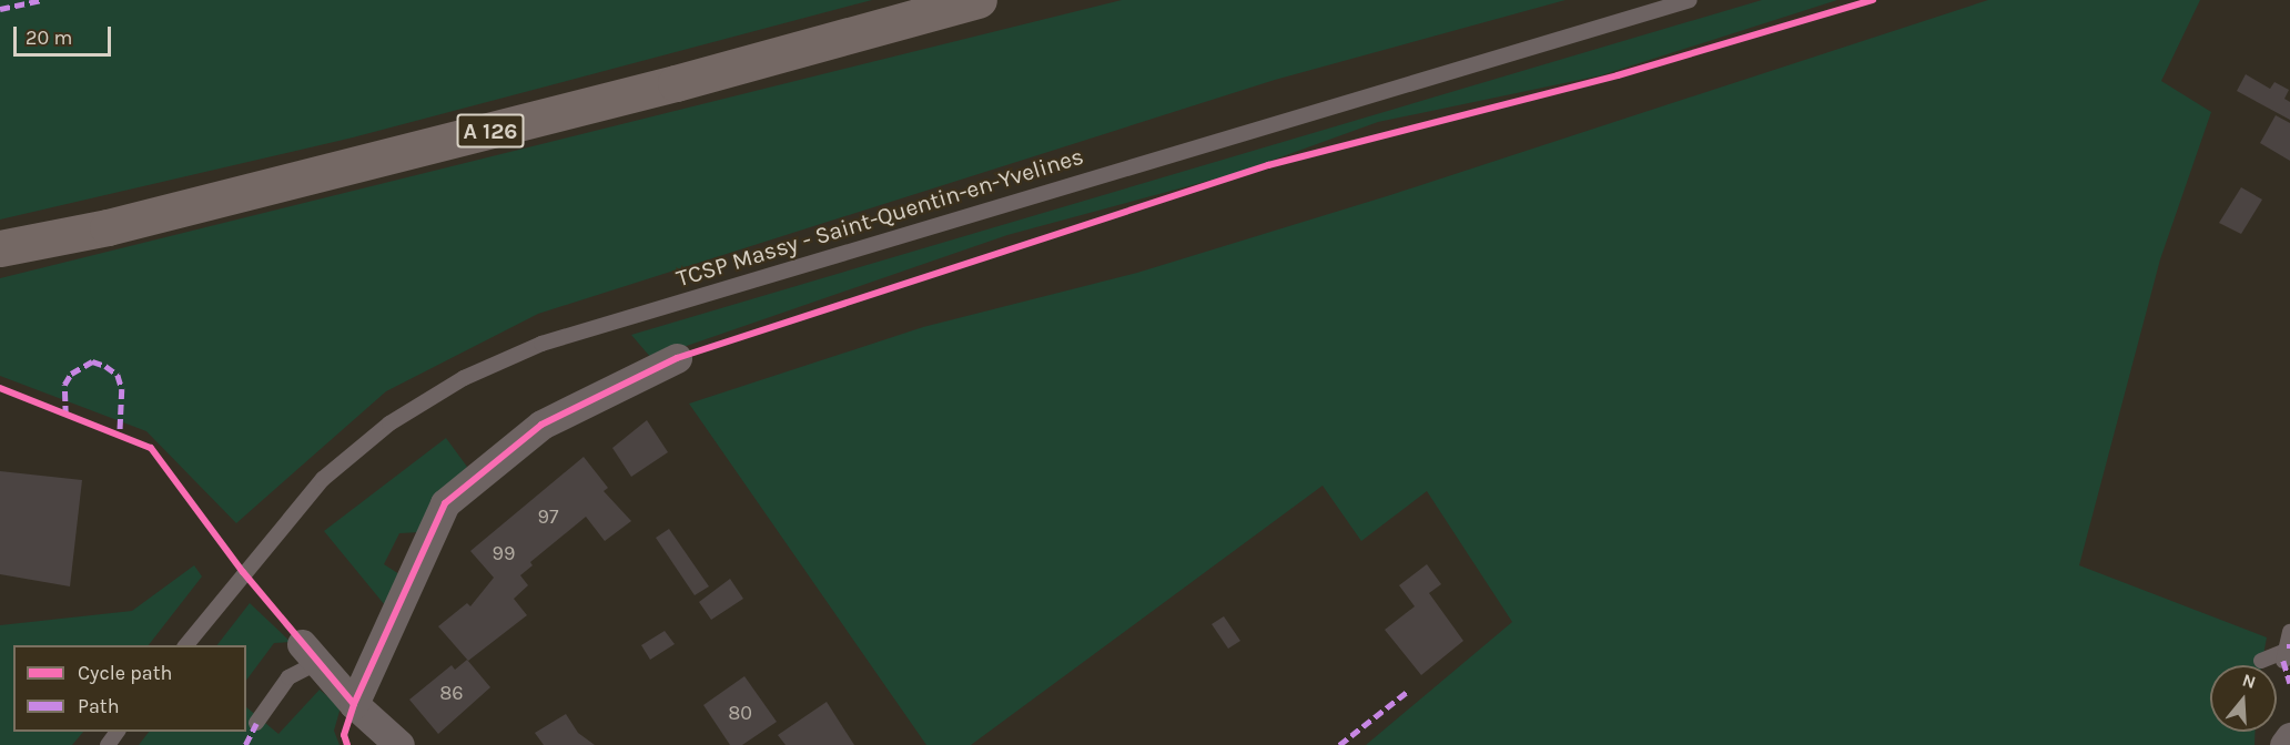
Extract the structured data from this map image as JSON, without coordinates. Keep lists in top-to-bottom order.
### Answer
{
  "streets": {
    "highway": ["A 126"],
    "lane": ["TCSP Massy - Saint-Quentin-en-Yvelines"]
  },
  "house_numbers": [
    "97",
    "99",
    "86",
    "80"
  ],
  "legend": ["Cycle path", "Path"],
  "scale_bar": "20 m",
  "north": "top"
}
